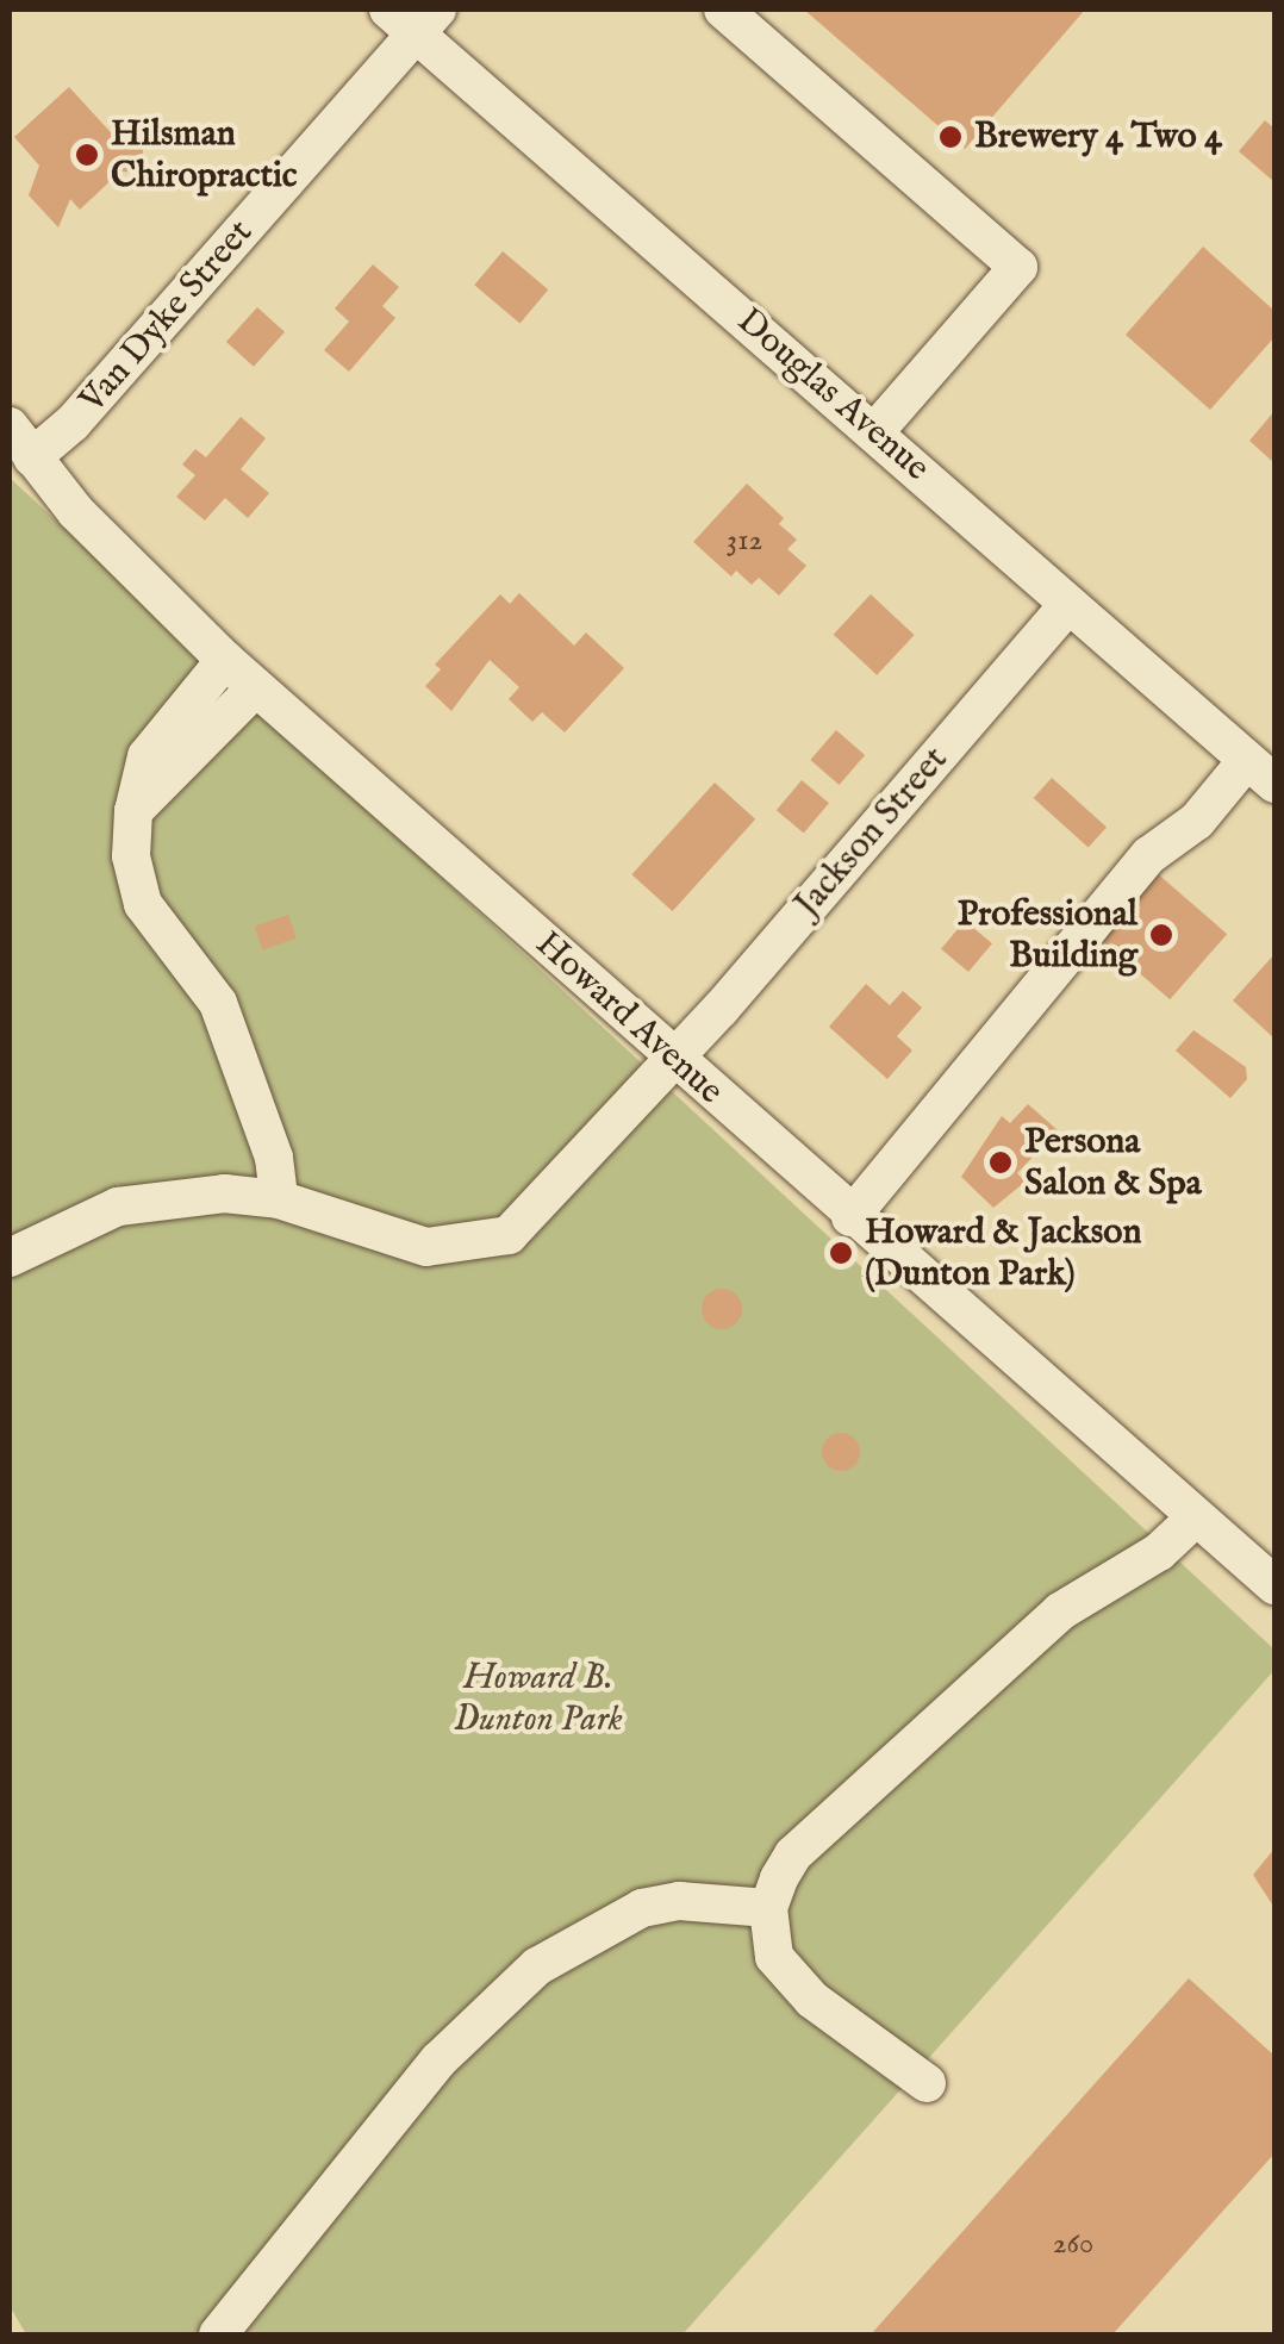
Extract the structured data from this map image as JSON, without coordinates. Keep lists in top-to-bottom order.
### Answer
{
  "streets": {
    "street": [
      "Van Dyke Street",
      "Douglas Avenue",
      "Jackson Street",
      "Howard Avenue"
    ]
  },
  "crossings": [
    ["Van Dyke Street", "Douglas Avenue"],
    ["Van Dyke Street", "Howard Avenue"],
    ["Douglas Avenue", "Jackson Street"],
    ["Jackson Street", "Howard Avenue"]
  ],
  "parks": ["Howard B. Dunton Park"],
  "places": [
    "Brewery 4 Two 4",
    "Hilsman Chiropractic",
    "Professional Building",
    "Persona Salon & Spa",
    "Howard & Jackson (Dunton Park)"
  ],
  "house_numbers": ["312", "260"]
}
